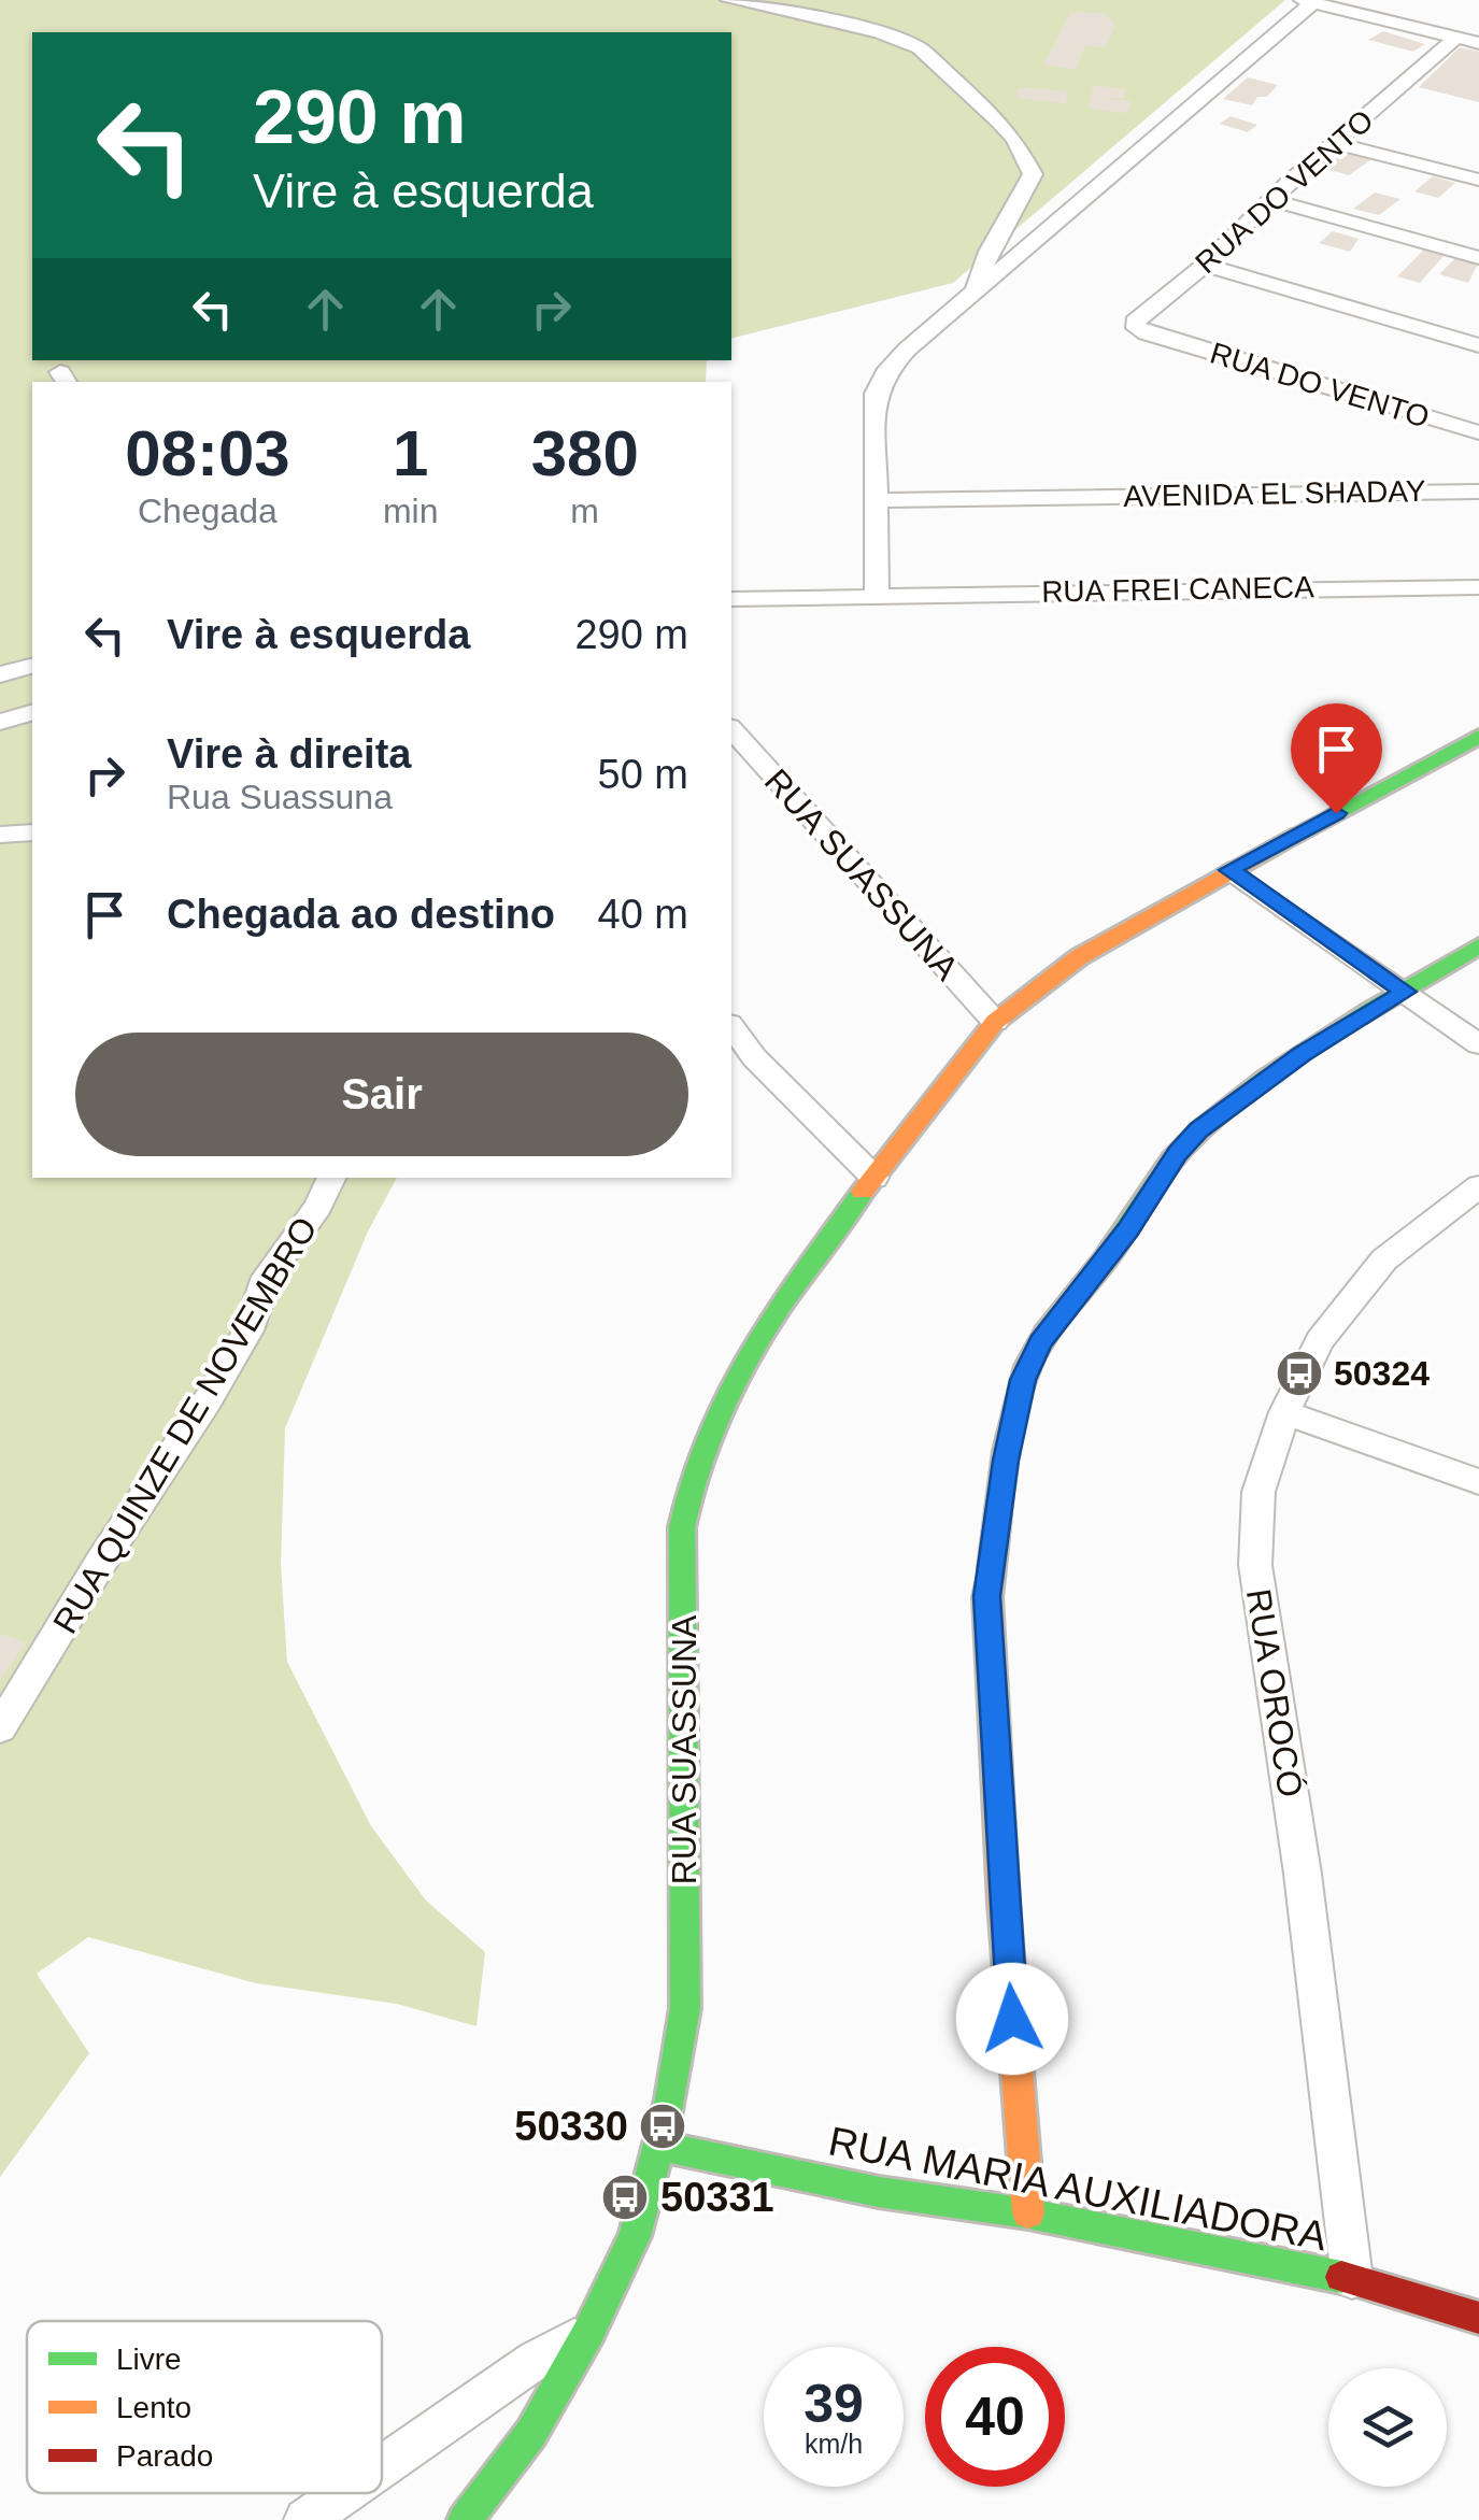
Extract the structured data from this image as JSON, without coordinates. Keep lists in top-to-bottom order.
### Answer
{
  "streets": {
    "street": [
      "RUA DO VENTO",
      "AVENIDA EL SHADAY",
      "RUA FREI CANECA",
      "RUA SUASSUNA",
      "RUA QUINZE DE NOVEMBRO",
      "RUA OROCÓ",
      "RUA MARIA AUXILIADORA"
    ]
  },
  "crossings": [
    ["RUA SUASSUNA", "RUA MARIA AUXILIADORA"],
    ["RUA OROCÓ", "RUA MARIA AUXILIADORA"]
  ],
  "places": {
    "bus stop": ["50324", "50330", "50331"]
  },
  "legend": ["Livre", "Lento", "Parado"],
  "page": {
    "turn": ["290 m", "Vire à esquerda"],
    "eta": [
      "08:03",
      "Chegada",
      "1",
      "min",
      "380",
      "m"
    ],
    "list": [
      {
        "name": "Vire à esquerda",
        "value": "290 m"
      },
      {
        "name": "Vire à direita",
        "note": "Rua Suassuna",
        "value": "50 m"
      },
      {
        "name": "Chegada ao destino",
        "value": "40 m"
      }
    ],
    "buttons": "Sair",
    "speed": "39 km/h",
    "limit": "40"
  }
}
